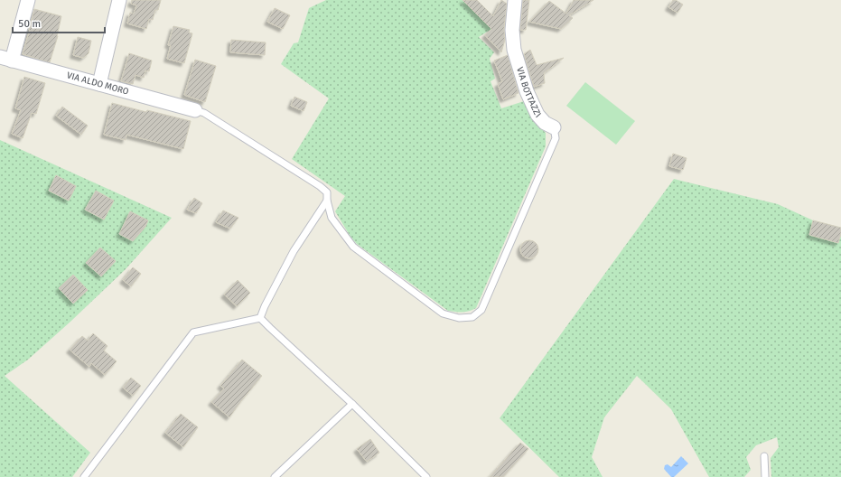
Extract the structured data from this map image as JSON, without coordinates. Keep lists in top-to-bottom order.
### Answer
{
  "streets": {
    "street": ["VIA ALDO MORO", "VIA BOTTAZZI"]
  },
  "scale_bar": "50 m"
}
